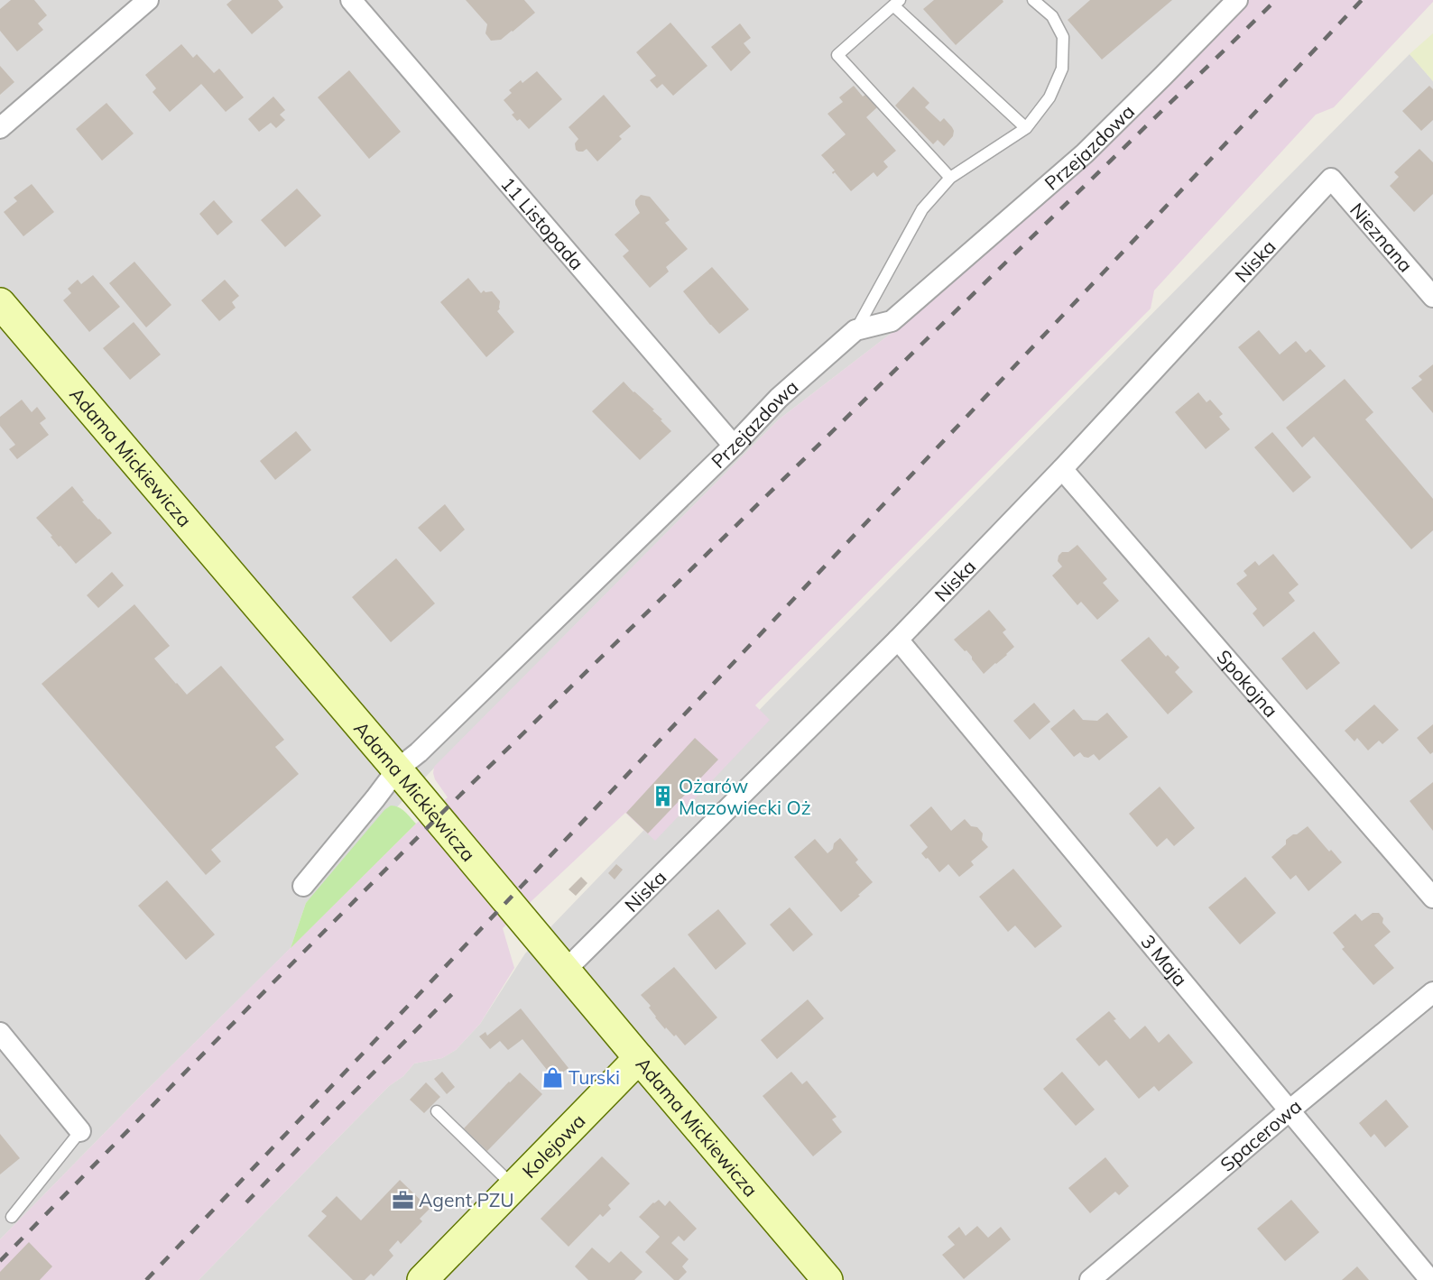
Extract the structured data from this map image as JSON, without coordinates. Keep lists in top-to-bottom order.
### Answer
{
  "streets": {
    "street": [
      "Przejazdowa",
      "11 Listopada",
      "Nieznana",
      "Niska",
      "Adama Mickiewicza",
      "Spokojna",
      "3 Maja",
      "Spacerowa",
      "Kolejowa"
    ]
  },
  "crossings": [
    ["Przejazdowa", "11 Listopada"],
    ["Przejazdowa", "Adama Mickiewicza"],
    ["Nieznana", "Niska"],
    ["Niska", "Adama Mickiewicza"],
    ["Niska", "Spokojna"],
    ["Niska", "3 Maja"],
    ["Adama Mickiewicza", "Kolejowa"],
    ["3 Maja", "Spacerowa"]
  ],
  "places": {
    "building": ["Ożarów Mazowiecki Oż"],
    "shop": ["Turski"],
    "office": ["Agent PZU"]
  }
}
